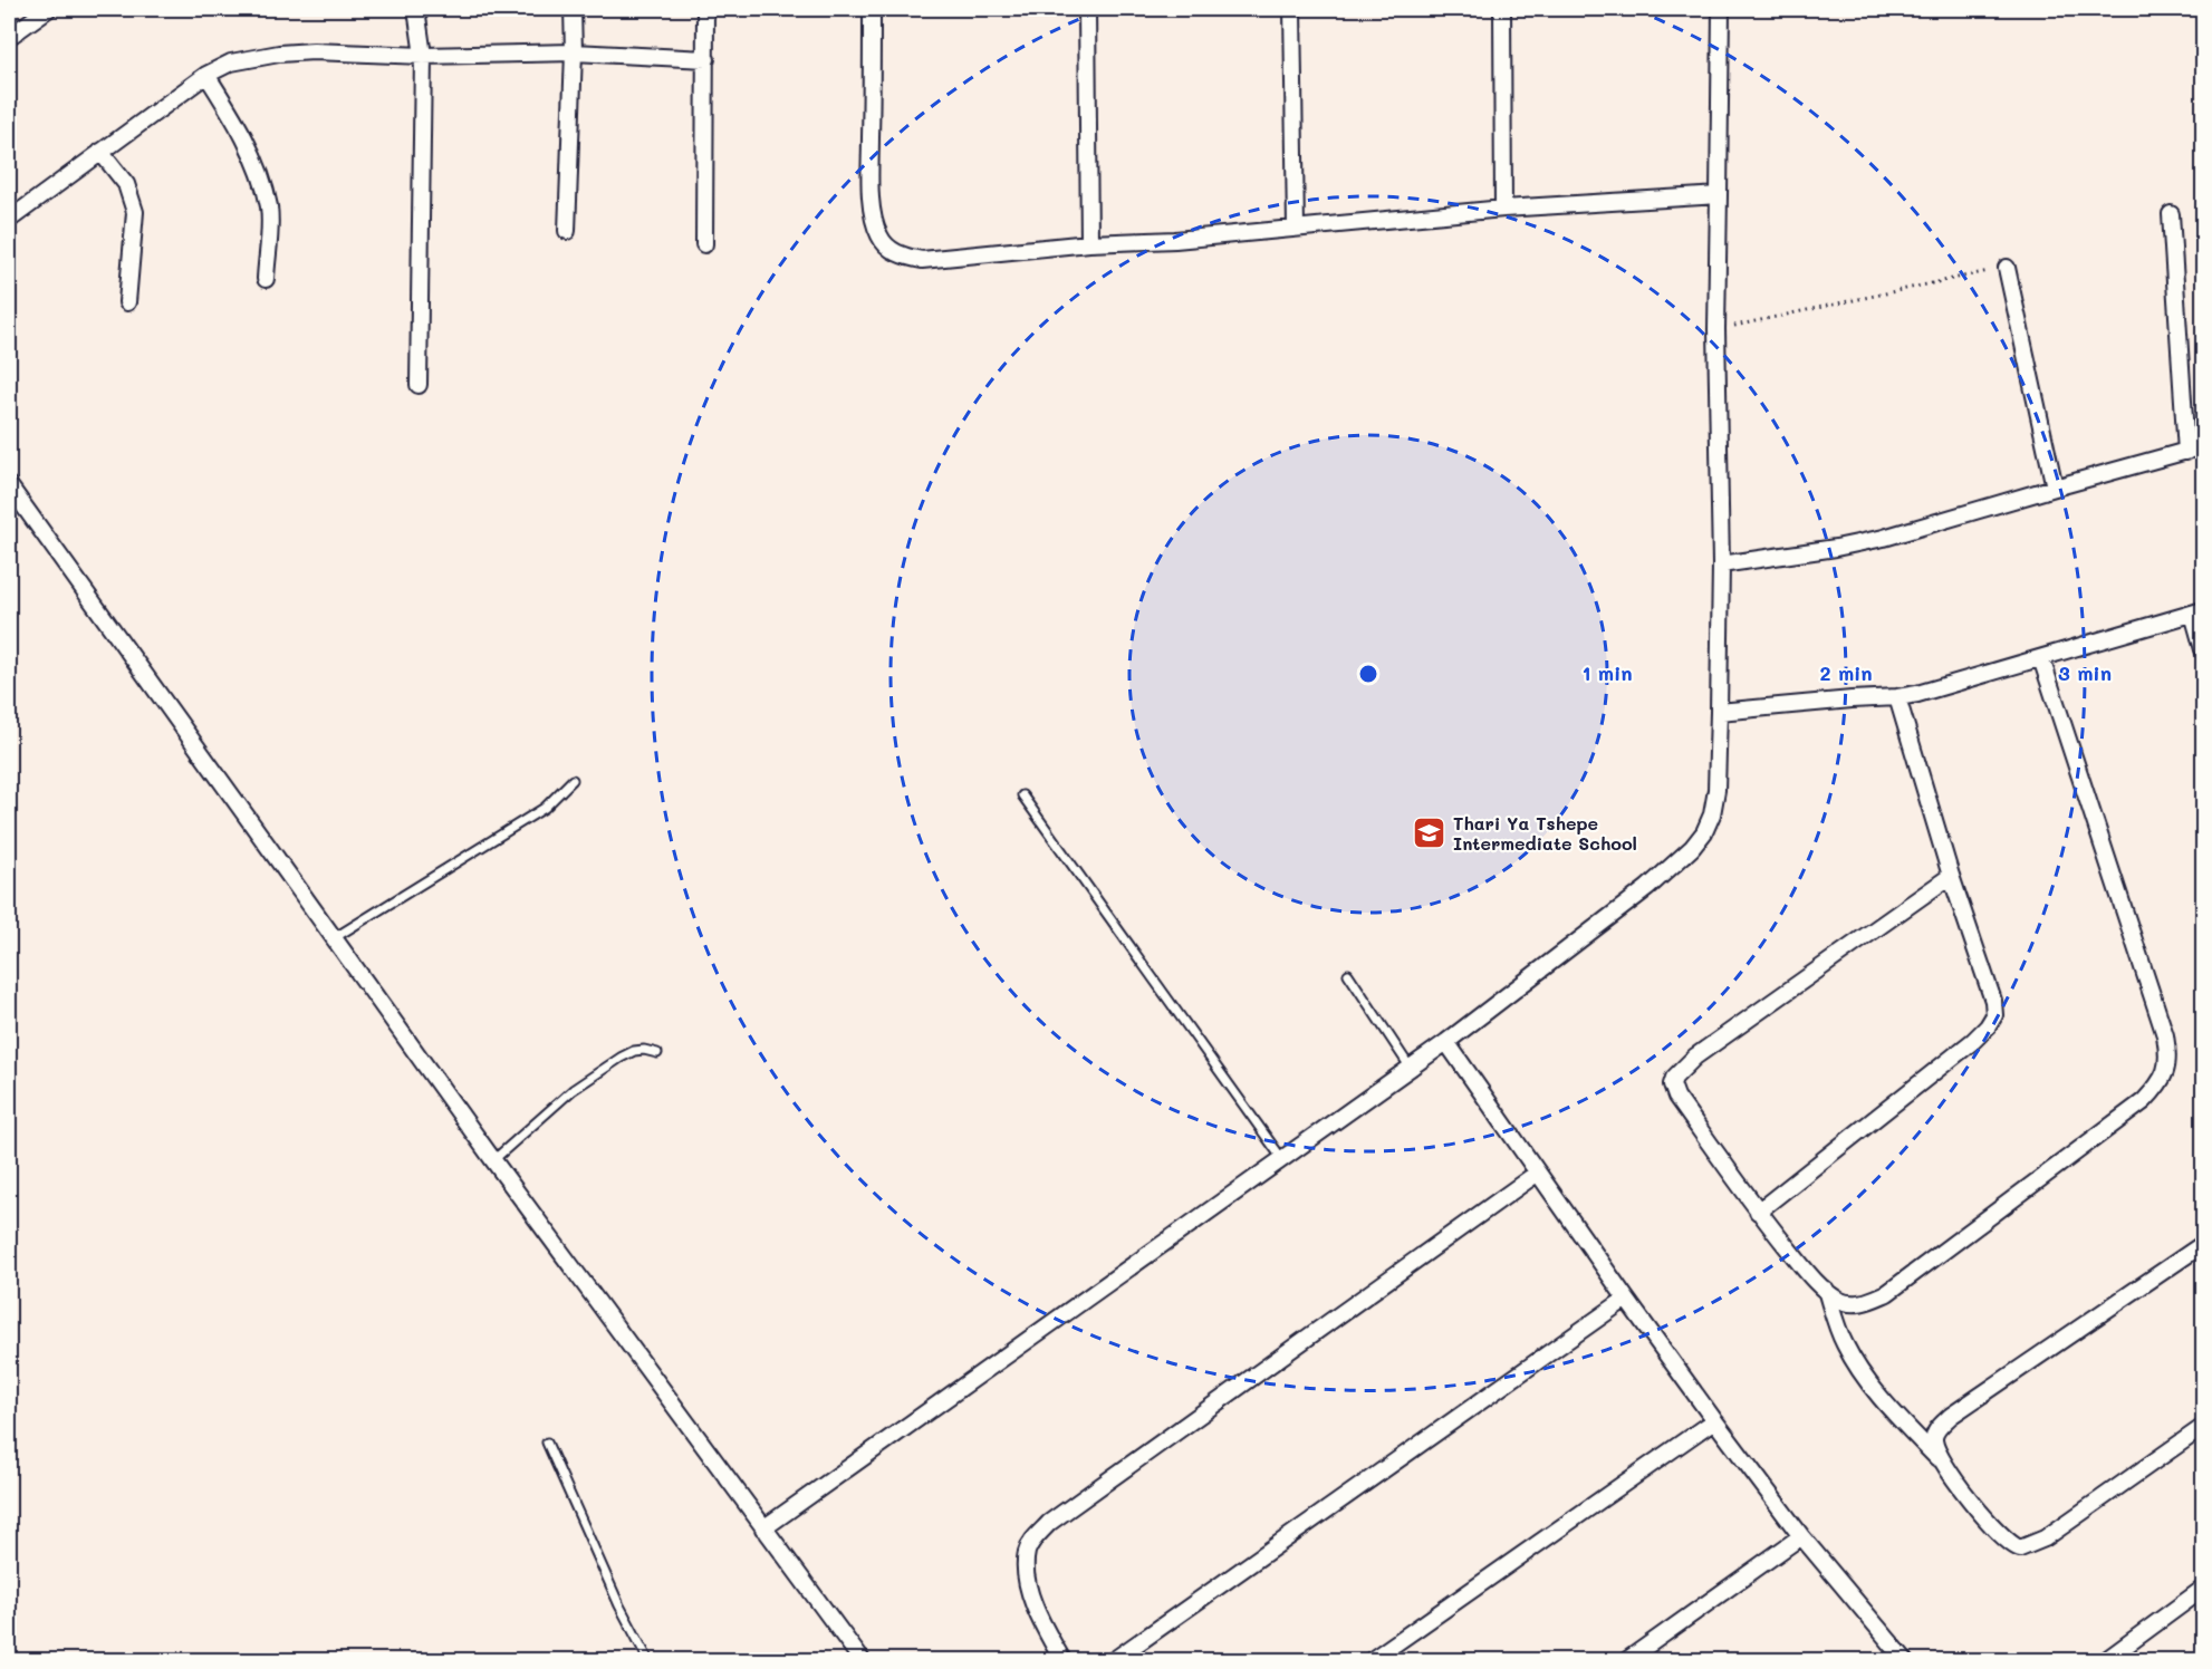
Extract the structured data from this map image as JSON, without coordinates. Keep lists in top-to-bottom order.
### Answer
{
  "places": {
    "school or university": ["Thari Ya Tshepe Intermediate School"]
  },
  "rings": ["1 min", "2 min", "3 min"]
}
